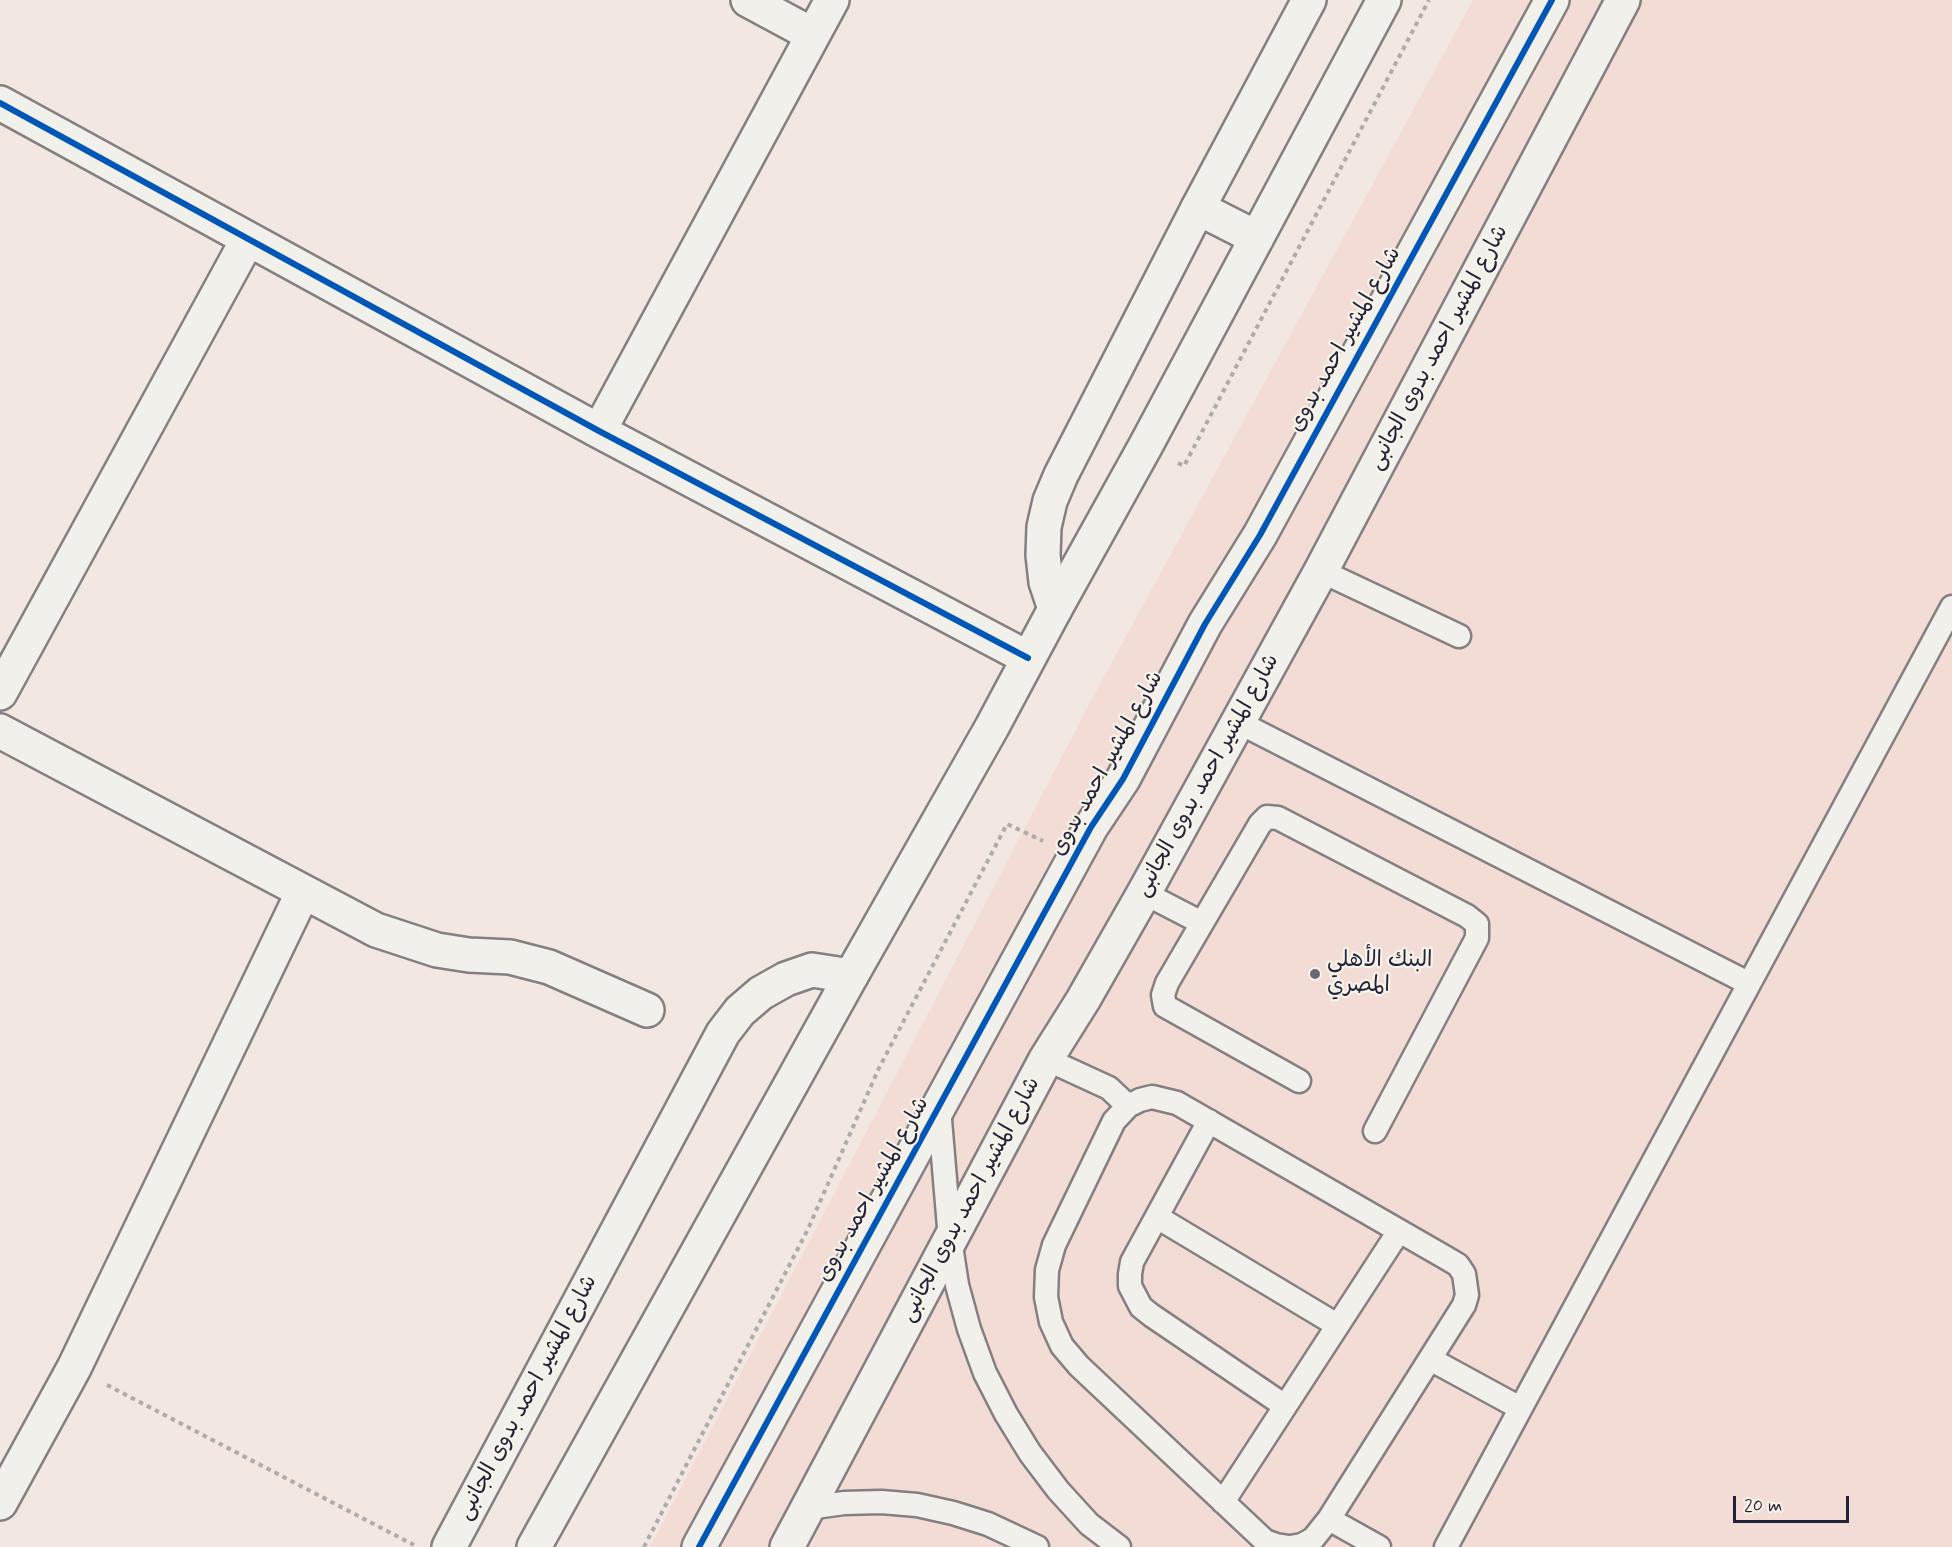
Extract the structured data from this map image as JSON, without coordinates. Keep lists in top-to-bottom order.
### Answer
{
  "streets": {
    "street": ["شارع المشير احمد بدوى", "شارع المشير احمد بدوى الجانبى"]
  },
  "places": ["البنك الأهلي المصري"],
  "scale_bar": "20 m"
}
